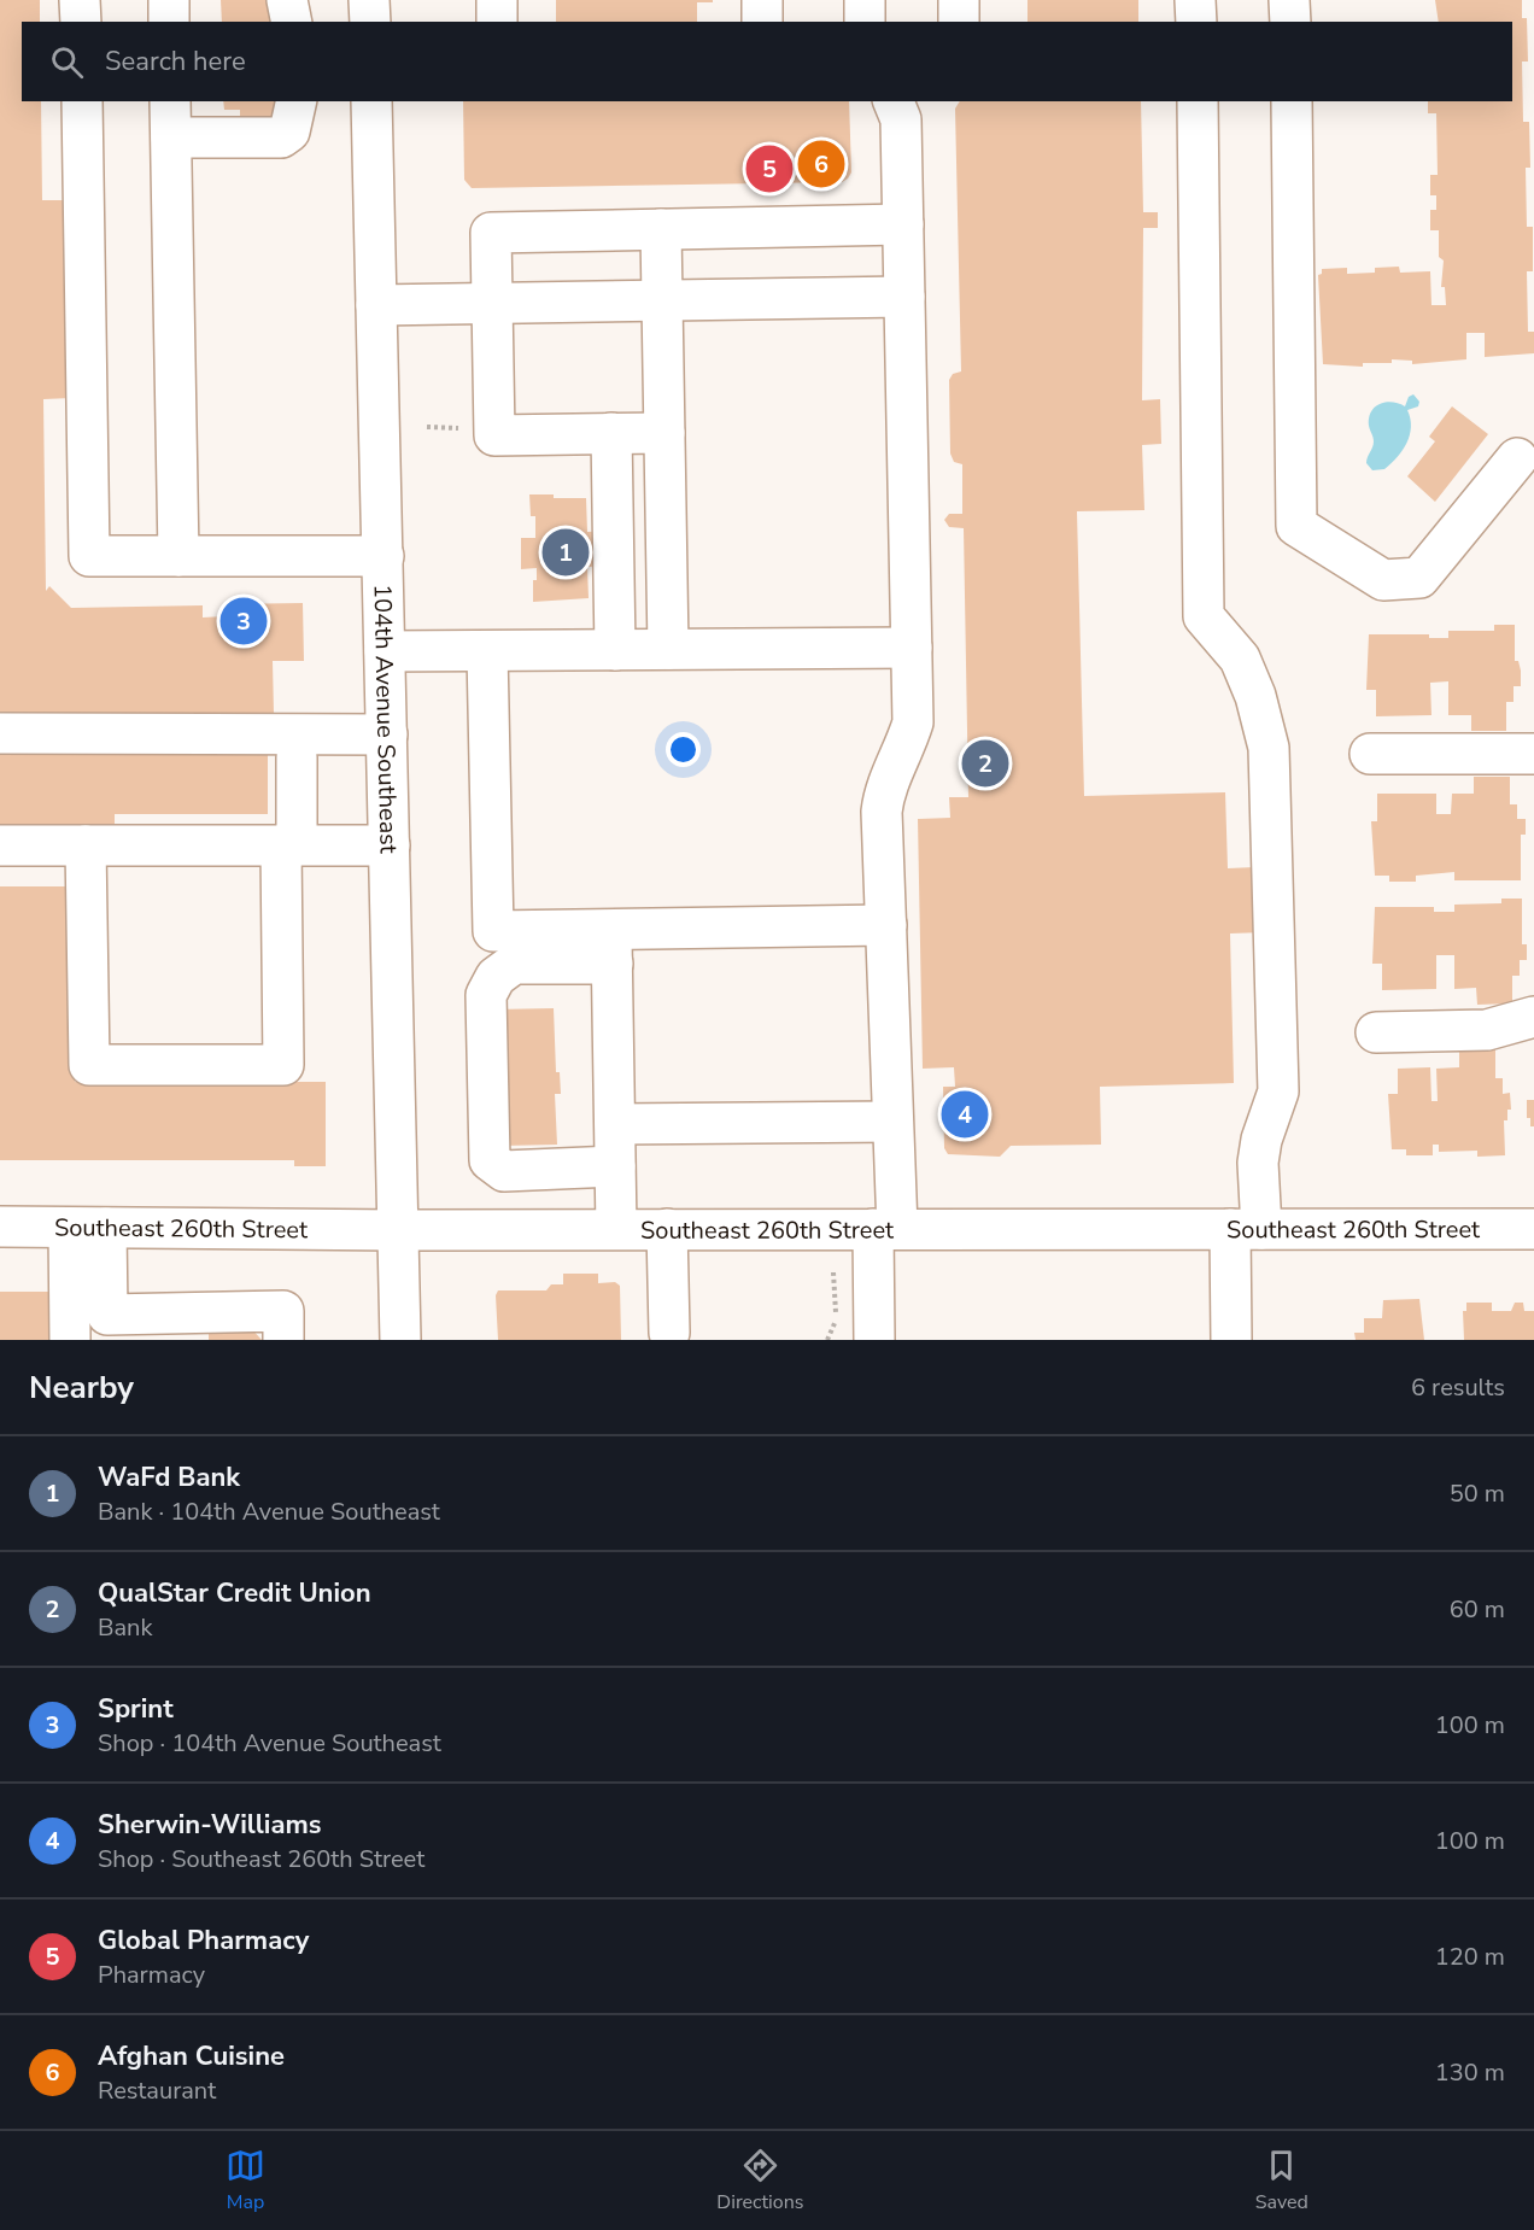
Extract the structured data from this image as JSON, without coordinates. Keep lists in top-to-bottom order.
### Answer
{
  "streets": {
    "street": ["104th Avenue Southeast", "Southeast 260th Street"]
  },
  "crossings": [
    ["104th Avenue Southeast", "Southeast 260th Street"]
  ],
  "page": {
    "search": "Search here",
    "pins": [
      "6",
      "5",
      "1",
      "3",
      "2",
      "4"
    ],
    "heading": ["Nearby", "6 results"],
    "list": [
      {
        "mark": "1",
        "name": "WaFd Bank",
        "note": "Bank · 104th Avenue Southeast",
        "value": "50 m"
      },
      {
        "mark": "2",
        "name": "QualStar Credit Union",
        "note": "Bank",
        "value": "60 m"
      },
      {
        "mark": "3",
        "name": "Sprint",
        "note": "Shop · 104th Avenue Southeast",
        "value": "100 m"
      },
      {
        "mark": "4",
        "name": "Sherwin-Williams",
        "note": "Shop · Southeast 260th Street",
        "value": "100 m"
      },
      {
        "mark": "5",
        "name": "Global Pharmacy",
        "note": "Pharmacy",
        "value": "120 m"
      },
      {
        "mark": "6",
        "name": "Afghan Cuisine",
        "note": "Restaurant",
        "value": "130 m"
      }
    ],
    "nav": ["Map", "Directions", "Saved"]
  }
}
